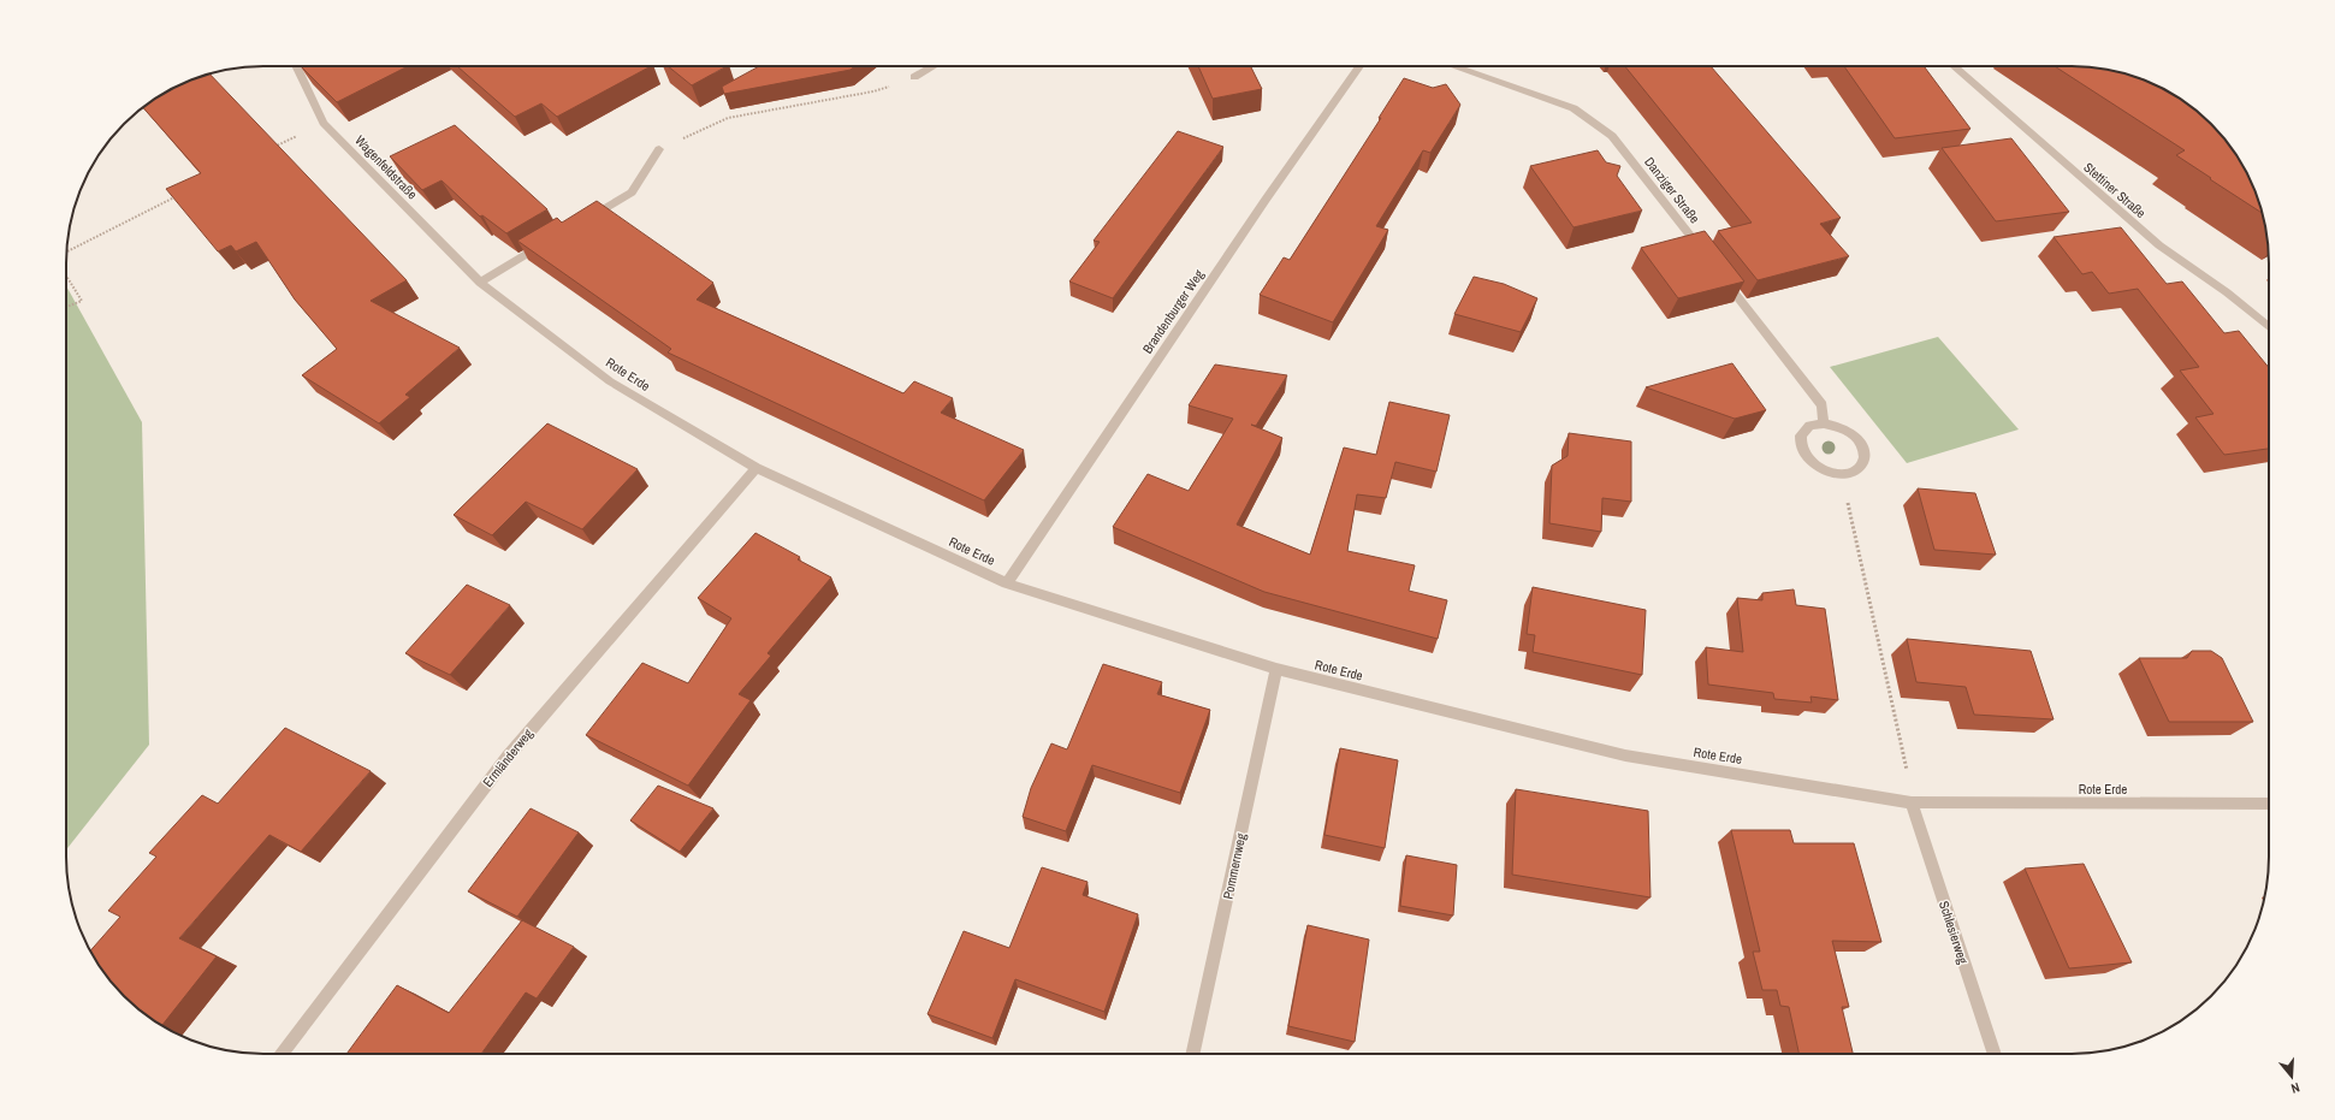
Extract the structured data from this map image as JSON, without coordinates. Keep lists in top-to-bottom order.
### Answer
{
  "streets": {
    "street": [
      "Wagenfeldstraße",
      "Danziger Straße",
      "Stettiner Straße",
      "Brandenburger Weg",
      "Rote Erde",
      "Ermländerweg",
      "Pommernweg",
      "Schlesierweg"
    ]
  },
  "crossings": [
    ["Wagenfeldstraße", "Rote Erde"],
    ["Brandenburger Weg", "Rote Erde"],
    ["Rote Erde", "Ermländerweg"],
    ["Rote Erde", "Pommernweg"],
    ["Rote Erde", "Schlesierweg"]
  ],
  "north": "bottom"
}
